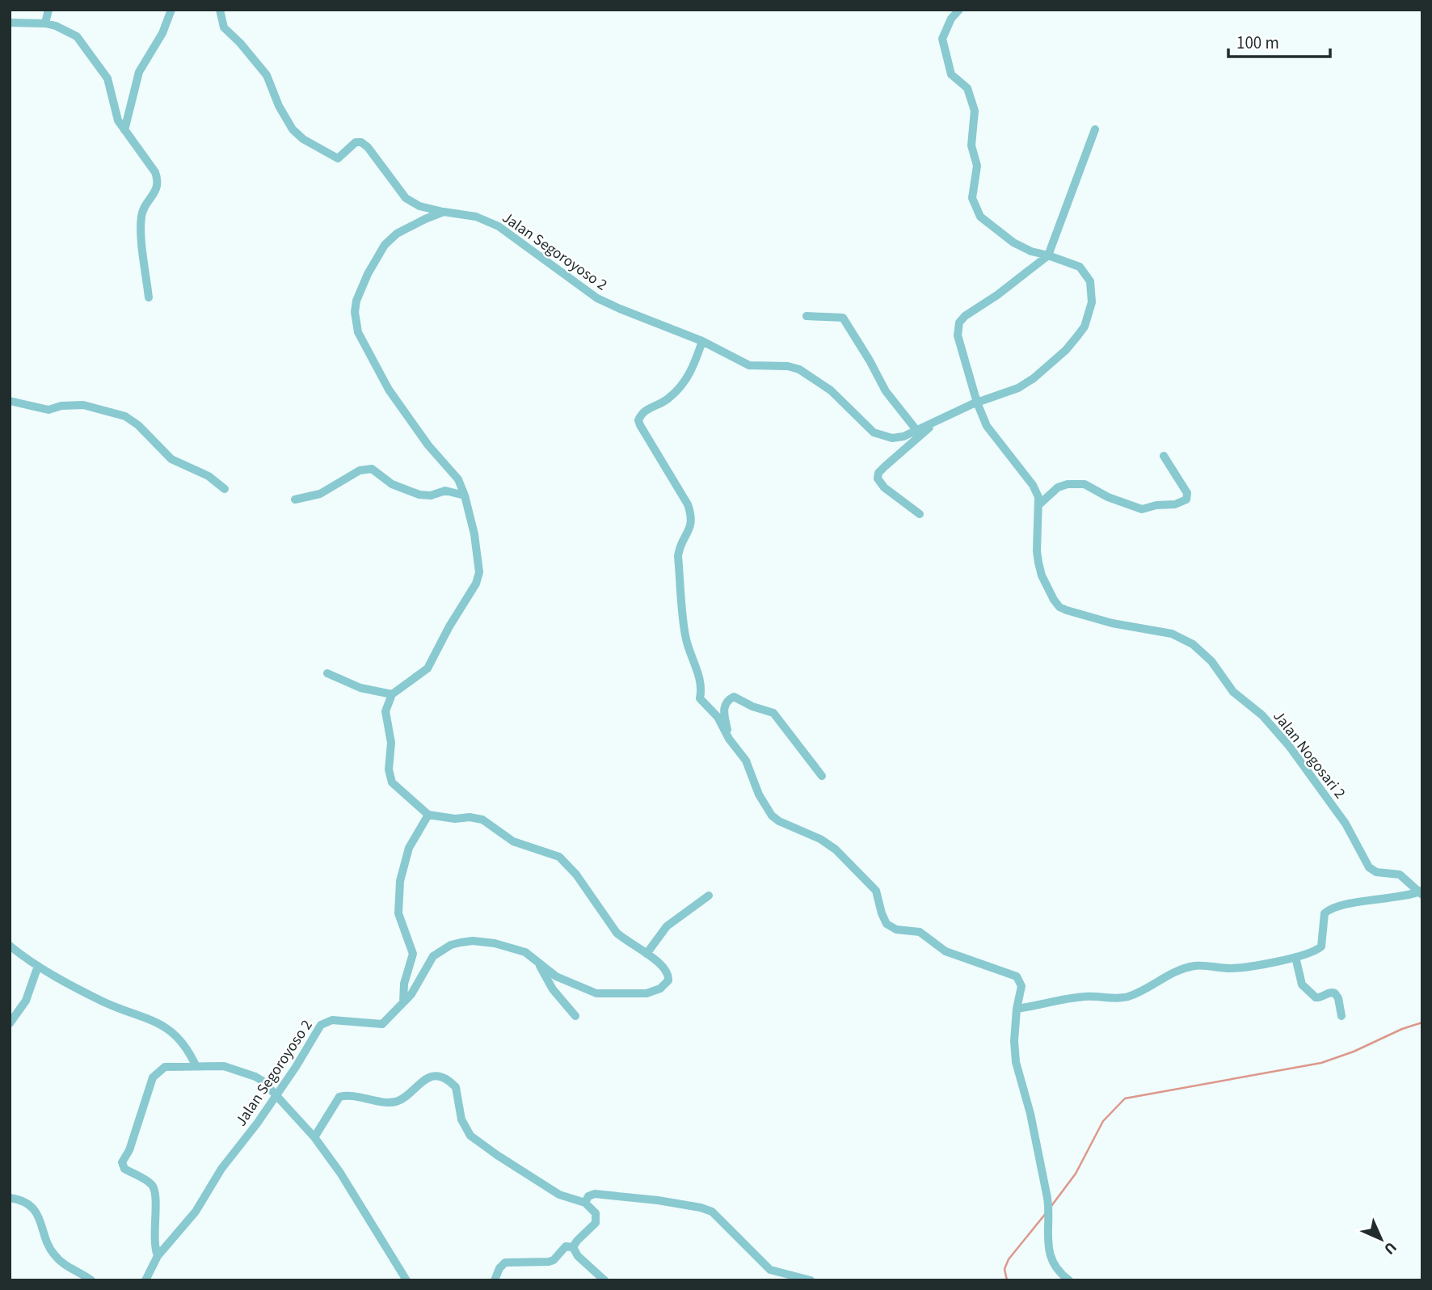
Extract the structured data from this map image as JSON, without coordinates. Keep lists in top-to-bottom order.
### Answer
{
  "streets": {
    "street": ["Jalan Segoroyoso 2", "Jalan Nogosari 2"]
  },
  "crossings": [
    ["Jalan Segoroyoso 2", "Jalan Nogosari 2"]
  ],
  "scale_bar": "100 m",
  "north": "bottom right"
}
